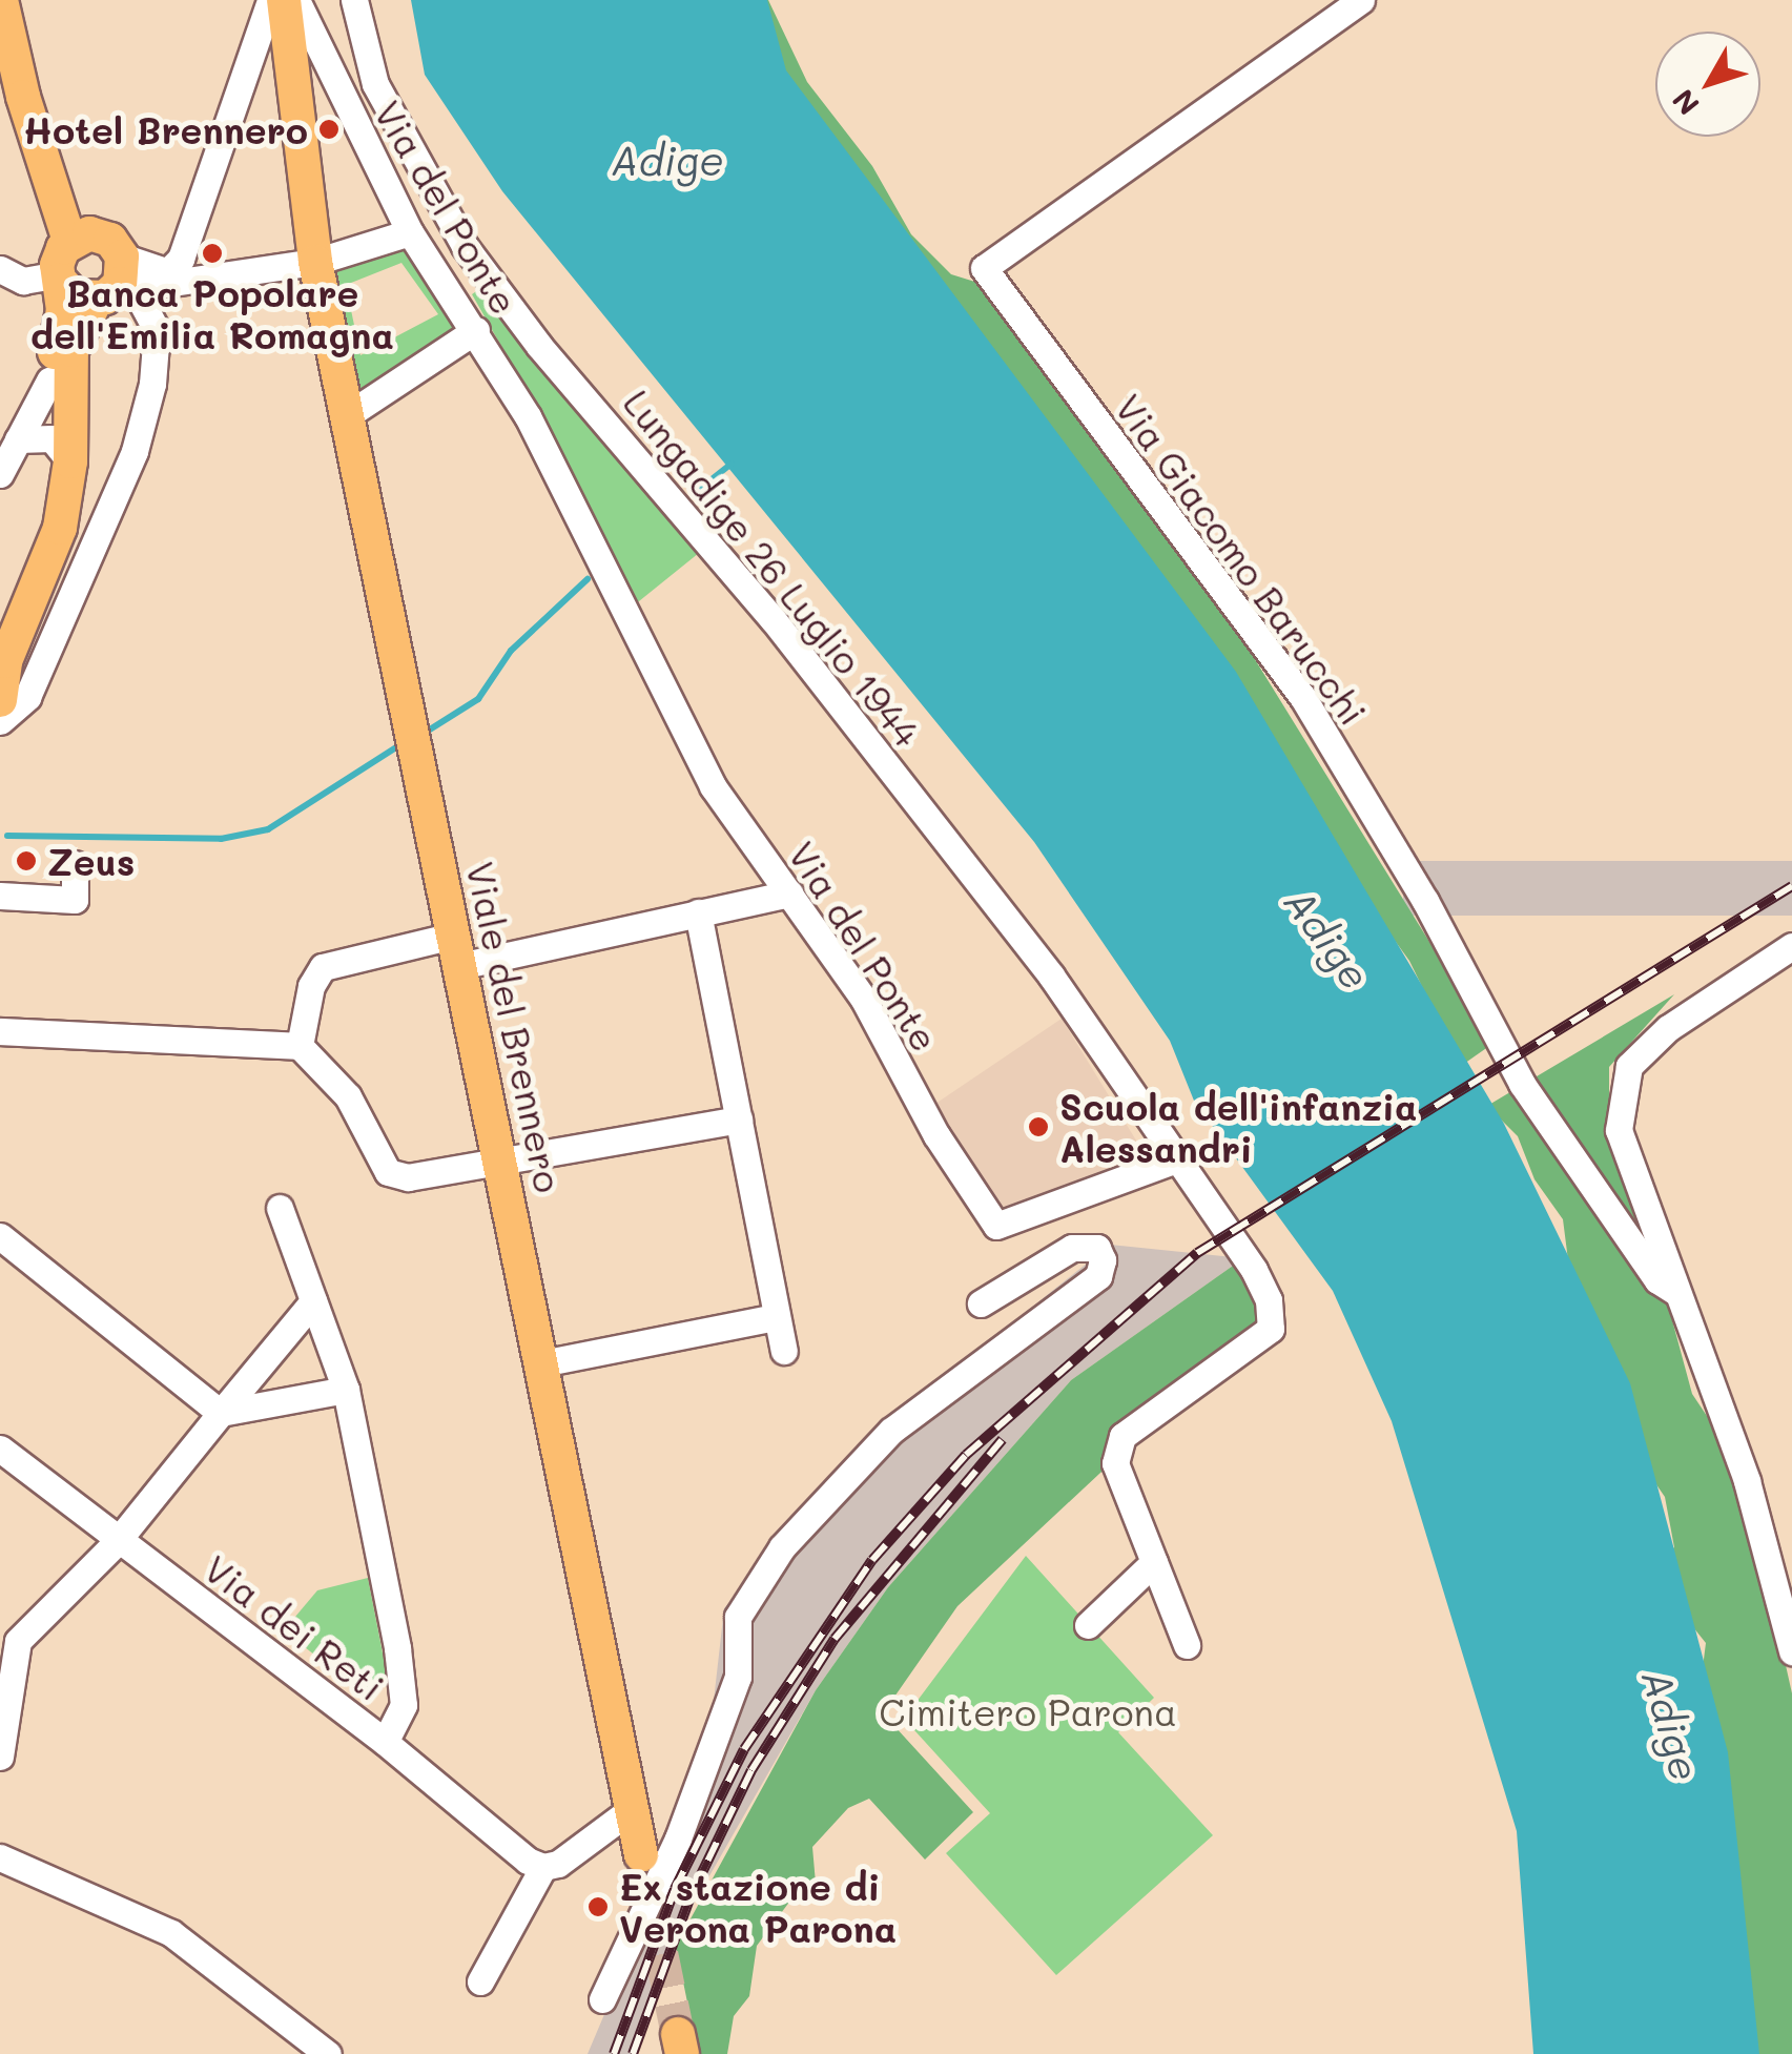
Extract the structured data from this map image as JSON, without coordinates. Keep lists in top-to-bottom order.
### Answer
{
  "streets": {
    "main road": ["Viale del Brennero"],
    "street": [
      "Via del Ponte",
      "Via Giacomo Barucchi",
      "Lungadige 26 Luglio 1944",
      "Via dei Reti"
    ]
  },
  "crossings": [
    ["Via del Ponte", "Lungadige 26 Luglio 1944"]
  ],
  "water": ["Adige"],
  "parks": ["Cimitero Parona"],
  "places": [
    "Hotel Brennero",
    "Banca Popolare dell'Emilia Romagna",
    "Zeus",
    "Scuola dell'infanzia Alessandri",
    "Ex stazione di Verona Parona"
  ],
  "north": "bottom left"
}
